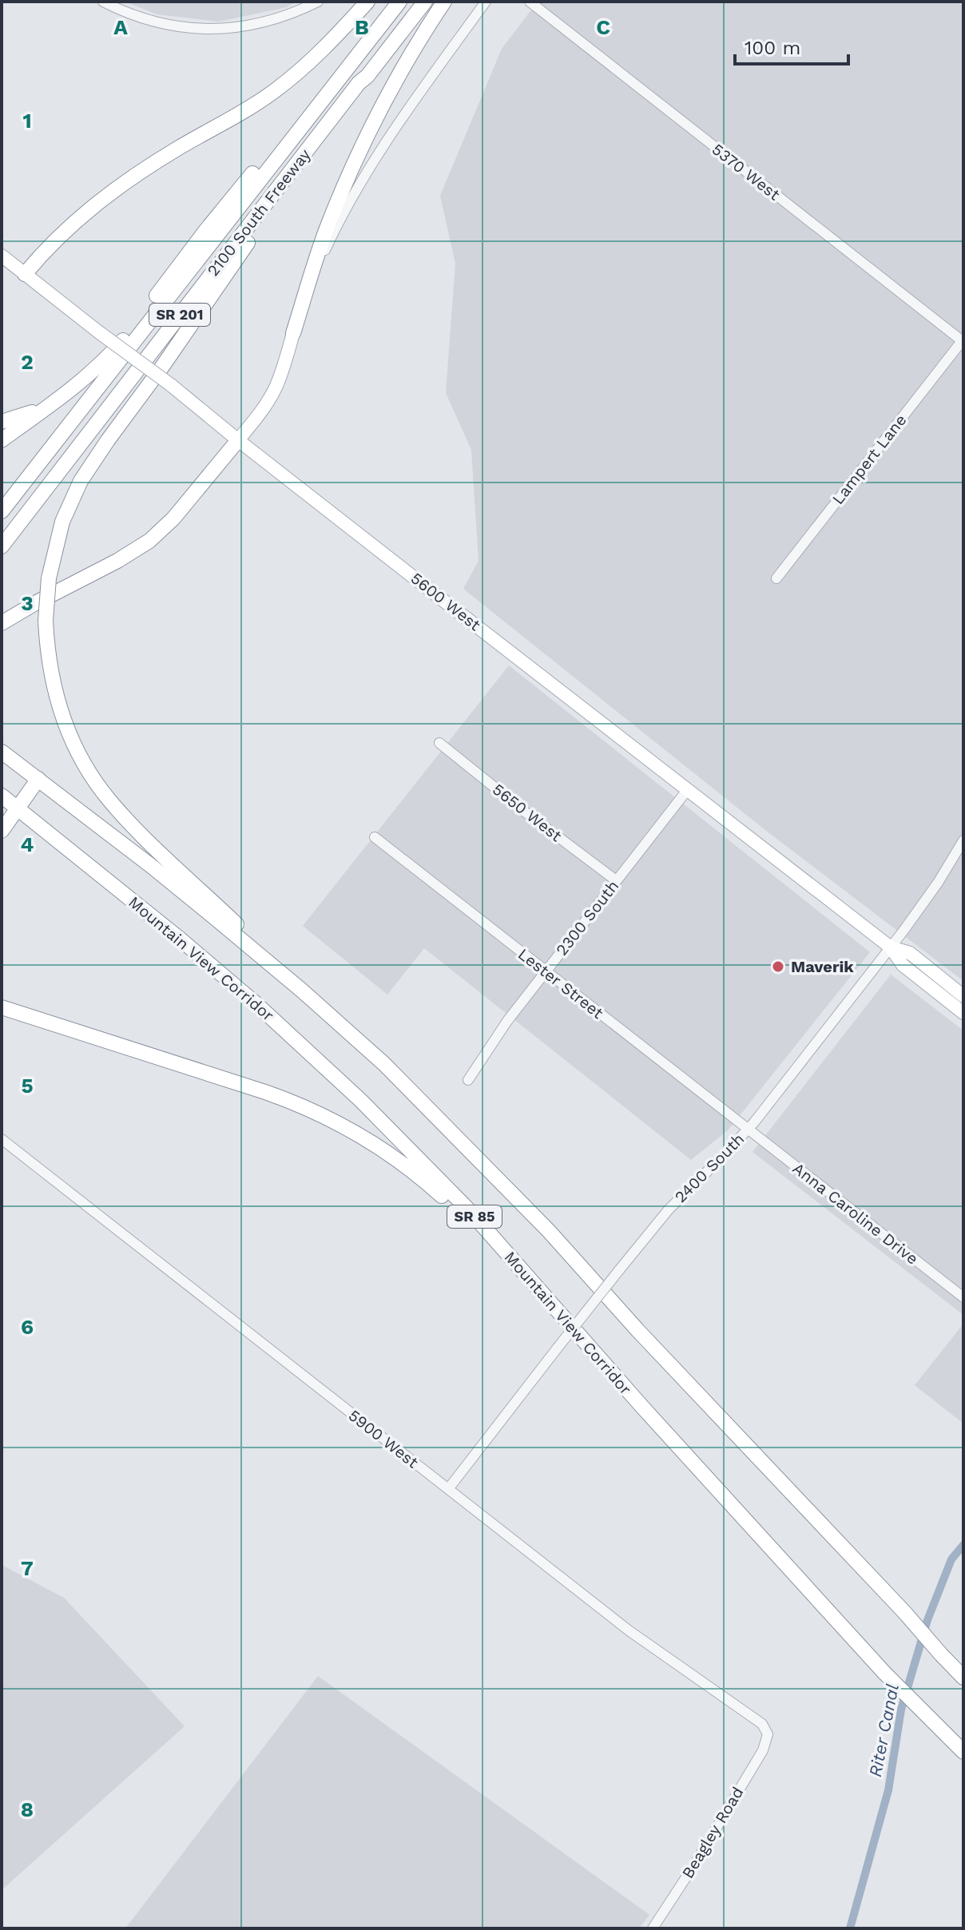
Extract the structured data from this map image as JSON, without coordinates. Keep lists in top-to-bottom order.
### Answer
{
  "streets": {
    "highway": [
      "2100 South Freeway",
      "SR 201",
      "Mountain View Corridor",
      "SR 85"
    ],
    "main road": ["5600 West"],
    "street": [
      "5370 West",
      "Lampert Lane",
      "5650 West",
      "2300 South",
      "Lester Street",
      "2400 South",
      "Anna Caroline Drive",
      "5900 West",
      "Beagley Road"
    ]
  },
  "crossings": [
    ["5370 West", "Lampert Lane"],
    ["5600 West", "2300 South"],
    ["5600 West", "2400 South"],
    ["5650 West", "2300 South"],
    ["2300 South", "Lester Street"],
    ["Lester Street", "2400 South"],
    ["Lester Street", "Anna Caroline Drive"],
    ["2400 South", "Anna Caroline Drive"],
    ["2400 South", "5900 West"],
    ["5900 West", "Beagley Road"]
  ],
  "water": ["Riter Canal"],
  "places": ["Maverik"],
  "scale_bar": "100 m",
  "grid": {
    "columns": ["A", "B", "C"],
    "rows": [
      "1",
      "2",
      "3",
      "4",
      "5",
      "6",
      "7",
      "8"
    ]
  }
}
